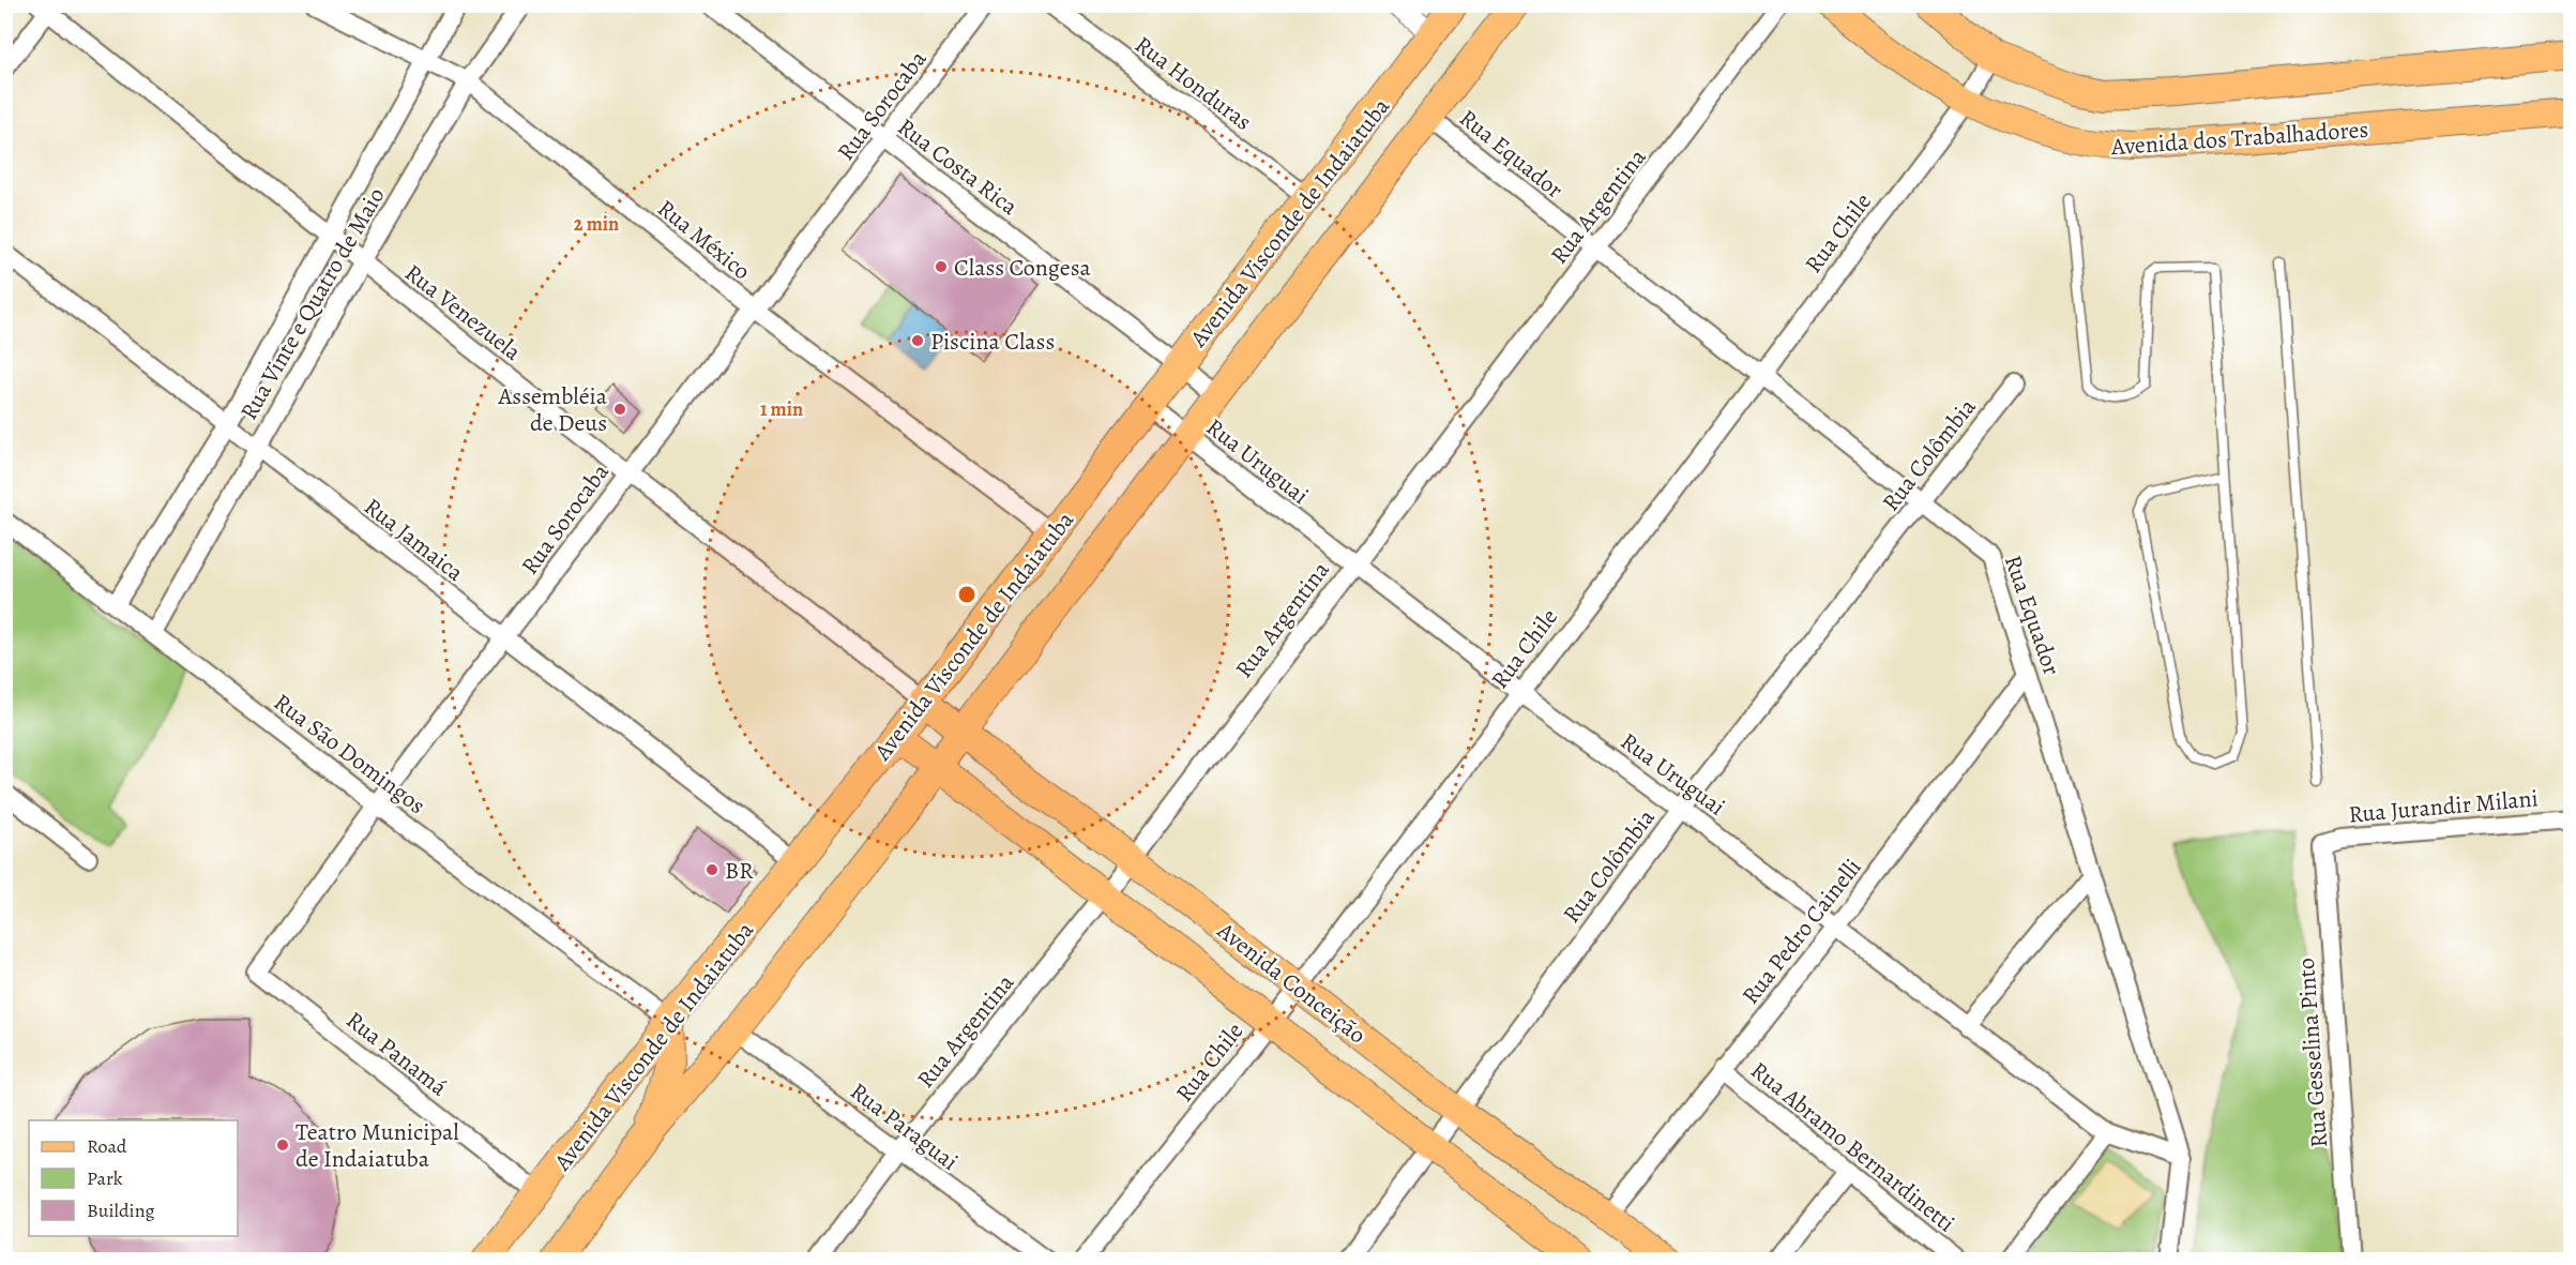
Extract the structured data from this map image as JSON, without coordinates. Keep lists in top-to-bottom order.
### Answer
{
  "streets": {
    "main road": ["Avenida dos Trabalhadores", "Avenida Visconde de Indaiatuba", "Avenida Conceição"],
    "street": [
      "Rua Honduras",
      "Rua Sorocaba",
      "Rua Equador",
      "Rua Costa Rica",
      "Rua Argentina",
      "Rua Chile",
      "Rua México",
      "Rua Vinte e Quatro de Maio",
      "Rua Venezuela",
      "Rua Colômbia",
      "Rua Uruguai",
      "Rua Jamaica",
      "Rua São Domingos",
      "Rua Jurandir Milani",
      "Rua Pedro Cainelli",
      "Rua Panamá",
      "Rua Gesselina Pinto",
      "Rua Paraguai",
      "Rua Abramo Bernardinetti"
    ]
  },
  "crossings": [
    ["Rua Honduras", "Avenida Visconde de Indaiatuba"],
    ["Rua Sorocaba", "Rua Costa Rica"],
    ["Rua Sorocaba", "Rua México"],
    ["Rua Sorocaba", "Rua Venezuela"],
    ["Rua Sorocaba", "Rua Jamaica"],
    ["Rua Sorocaba", "Rua São Domingos"],
    ["Rua Sorocaba", "Rua Panamá"],
    ["Avenida dos Trabalhadores", "Rua Chile"],
    ["Rua Equador", "Rua Argentina"],
    ["Rua Equador", "Avenida Visconde de Indaiatuba"],
    ["Rua Equador", "Rua Chile"],
    ["Rua Equador", "Rua Colômbia"],
    ["Rua Equador", "Rua Uruguai"],
    ["Rua Equador", "Rua Pedro Cainelli"],
    ["Rua Costa Rica", "Avenida Visconde de Indaiatuba"],
    ["Rua Argentina", "Rua Uruguai"],
    ["Rua Argentina", "Avenida Conceição"],
    ["Rua Argentina", "Rua Paraguai"],
    ["Avenida Visconde de Indaiatuba", "Rua México"],
    ["Avenida Visconde de Indaiatuba", "Rua Venezuela"],
    ["Avenida Visconde de Indaiatuba", "Rua Uruguai"],
    ["Avenida Visconde de Indaiatuba", "Rua Jamaica"],
    ["Avenida Visconde de Indaiatuba", "Rua São Domingos"],
    ["Avenida Visconde de Indaiatuba", "Avenida Conceição"],
    ["Avenida Visconde de Indaiatuba", "Rua Panamá"],
    ["Avenida Visconde de Indaiatuba", "Rua Paraguai"],
    ["Rua Chile", "Rua Uruguai"],
    ["Rua Chile", "Avenida Conceição"],
    ["Rua México", "Rua Vinte e Quatro de Maio"],
    ["Rua Vinte e Quatro de Maio", "Rua Venezuela"],
    ["Rua Vinte e Quatro de Maio", "Rua Jamaica"],
    ["Rua Vinte e Quatro de Maio", "Rua São Domingos"],
    ["Rua Venezuela", "Avenida Conceição"],
    ["Rua Colômbia", "Rua Uruguai"],
    ["Rua Colômbia", "Avenida Conceição"],
    ["Rua Uruguai", "Rua Pedro Cainelli"],
    ["Rua Jurandir Milani", "Rua Gesselina Pinto"],
    ["Rua Pedro Cainelli", "Avenida Conceição"],
    ["Rua Pedro Cainelli", "Rua Abramo Bernardinetti"]
  ],
  "places": [
    "Class Congesa",
    "Piscina Class",
    "Assembléia de Deus",
    "BR",
    "Teatro Municipal de Indaiatuba"
  ],
  "legend": ["Road", "Park", "Building"],
  "rings": ["2 min", "1 min"]
}
